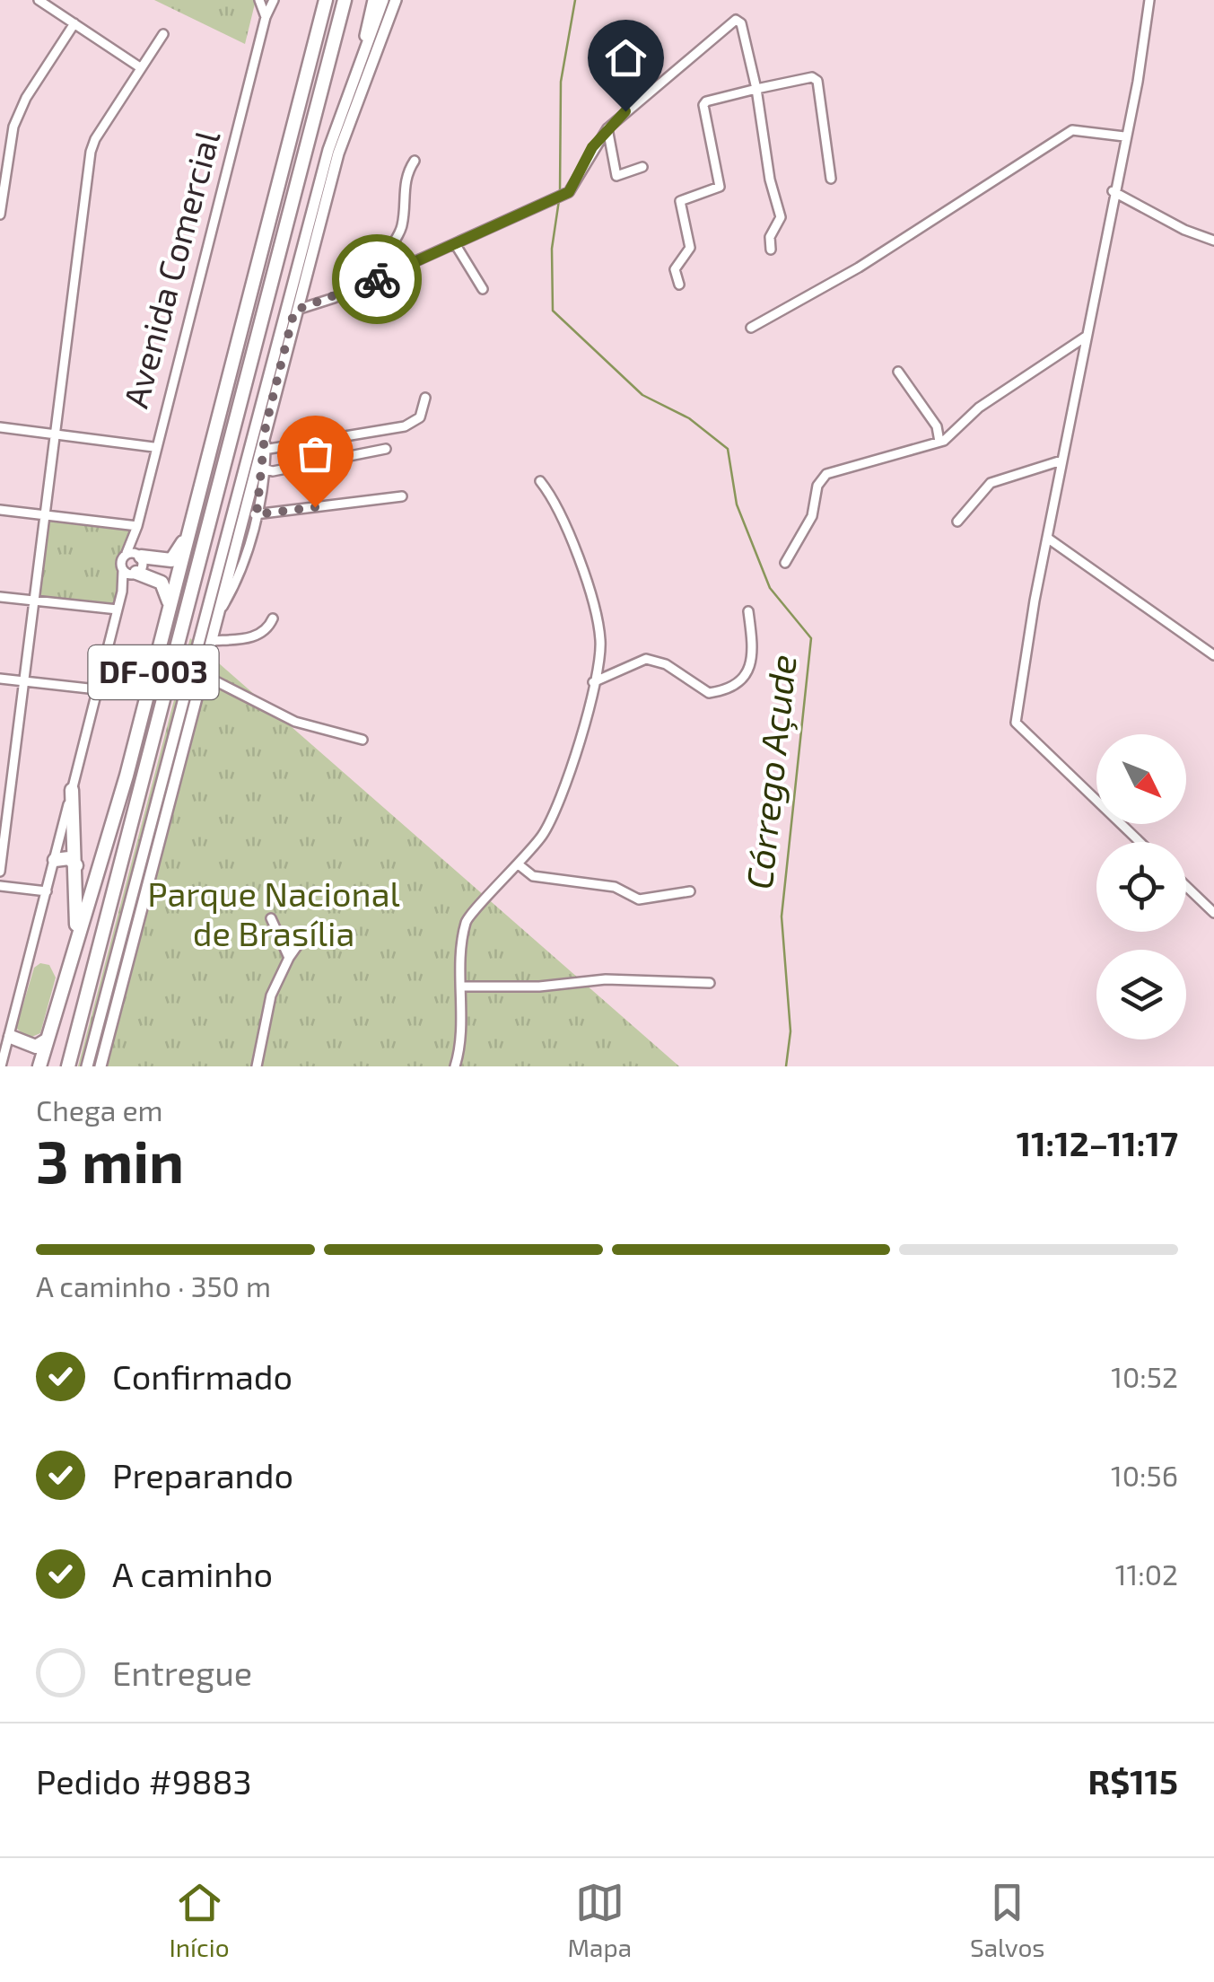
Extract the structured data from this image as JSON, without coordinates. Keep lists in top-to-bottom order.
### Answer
{
  "streets": {
    "highway": ["DF-003"],
    "street": ["Avenida Comercial"]
  },
  "water": ["Córrego Açude"],
  "parks": ["Parque Nacional de Brasília"],
  "north": "bottom right",
  "page": {
    "heading": ["3 min", "Chega em", "11:12–11:17"],
    "panel": ["Pedido #9883", "R$115"],
    "bar": "A caminho · 350 m",
    "list": [
      ["Confirmado", "10:52"],
      ["Preparando", "10:56"],
      ["A caminho", "11:02"],
      "Entregue"
    ],
    "tabs": ["Início", "Mapa", "Salvos"]
  }
}
